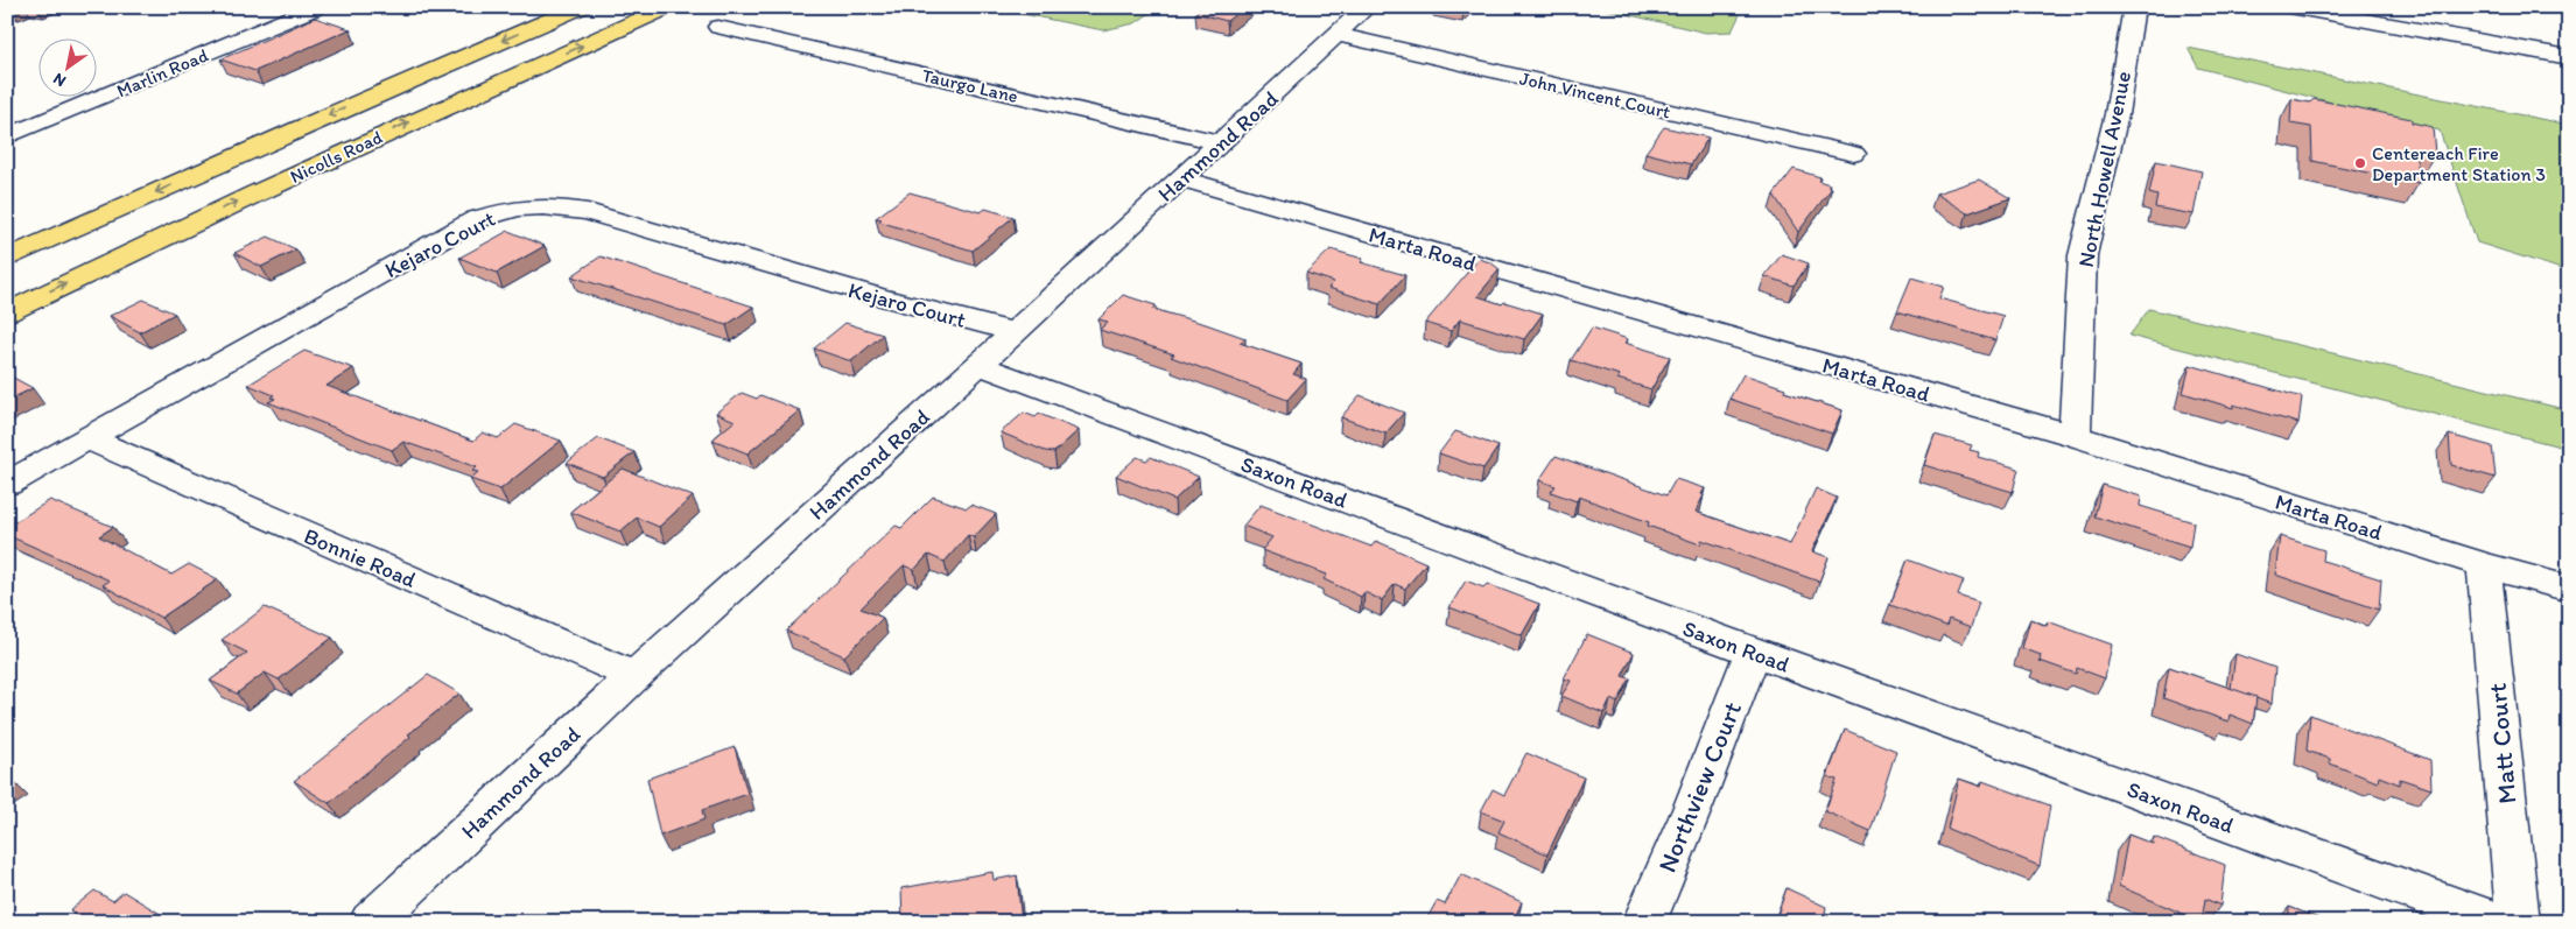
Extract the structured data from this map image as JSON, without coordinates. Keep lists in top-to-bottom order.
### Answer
{
  "streets": {
    "highway": ["Nicolls Road"],
    "street": [
      "Marlin Road",
      "Taurgo Lane",
      "John Vincent Court",
      "Hammond Road",
      "North Howell Avenue",
      "Kejaro Court",
      "Marta Road",
      "Saxon Road",
      "Bonnie Road",
      "Matt Court",
      "Northview Court"
    ]
  },
  "crossings": [
    ["Taurgo Lane", "Hammond Road"],
    ["John Vincent Court", "Hammond Road"],
    ["Hammond Road", "Kejaro Court"],
    ["Hammond Road", "Marta Road"],
    ["Hammond Road", "Saxon Road"],
    ["Hammond Road", "Bonnie Road"],
    ["North Howell Avenue", "Marta Road"],
    ["Kejaro Court", "Bonnie Road"],
    ["Marta Road", "Matt Court"],
    ["Saxon Road", "Northview Court"]
  ],
  "places": ["Centereach Fire Department Station 3"],
  "north": "bottom left"
}
